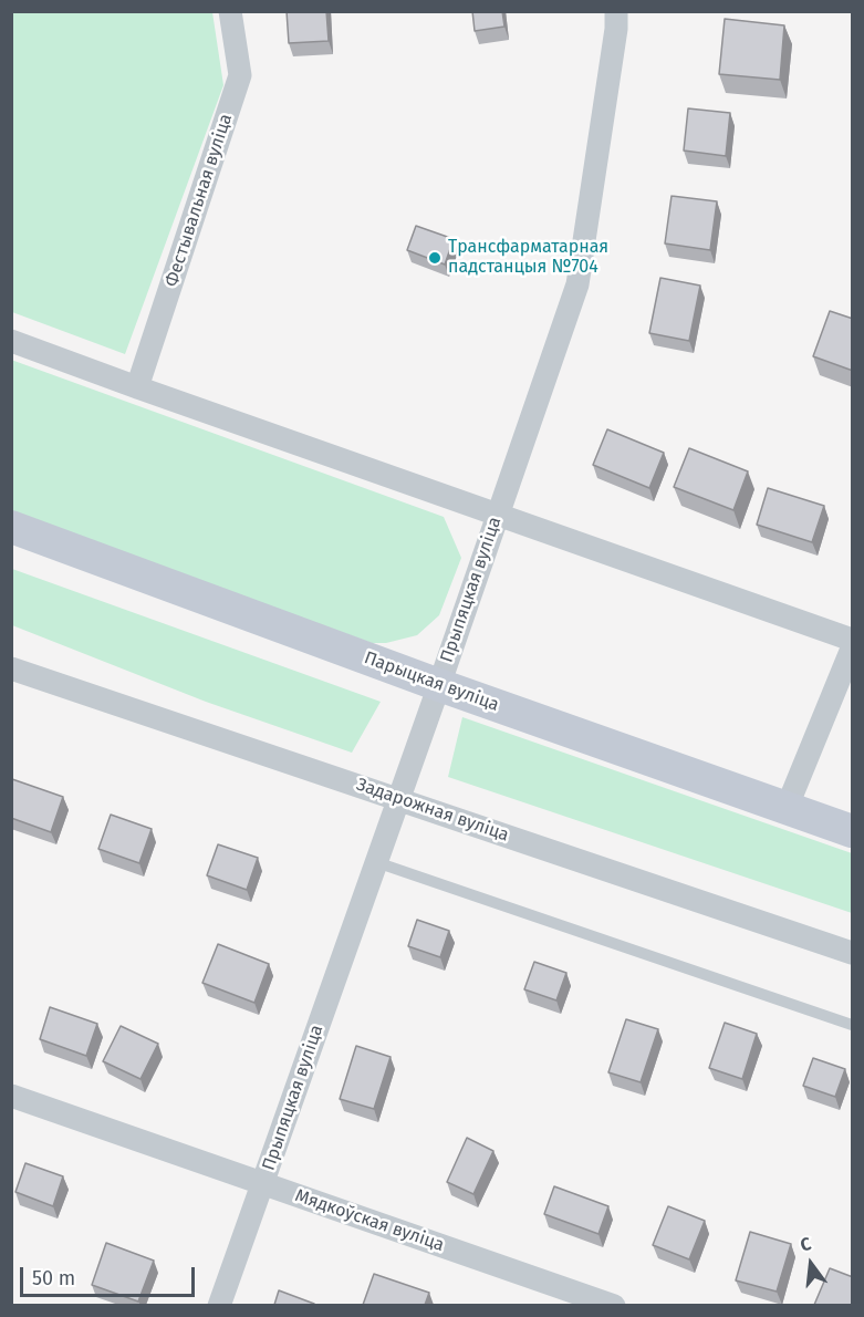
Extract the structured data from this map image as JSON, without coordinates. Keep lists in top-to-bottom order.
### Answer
{
  "streets": {
    "main road": ["Парыцкая вуліца"],
    "street": [
      "Фестывальная вуліца",
      "Прыпяцкая вуліца",
      "Задарожная вуліца",
      "Мядкоўская вуліца"
    ]
  },
  "crossings": [
    ["Прыпяцкая вуліца", "Парыцкая вуліца"],
    ["Прыпяцкая вуліца", "Задарожная вуліца"],
    ["Прыпяцкая вуліца", "Мядкоўская вуліца"]
  ],
  "places": ["Трансфарматарная падстанцыя №704"],
  "scale_bar": "50 m",
  "north": "top"
}
